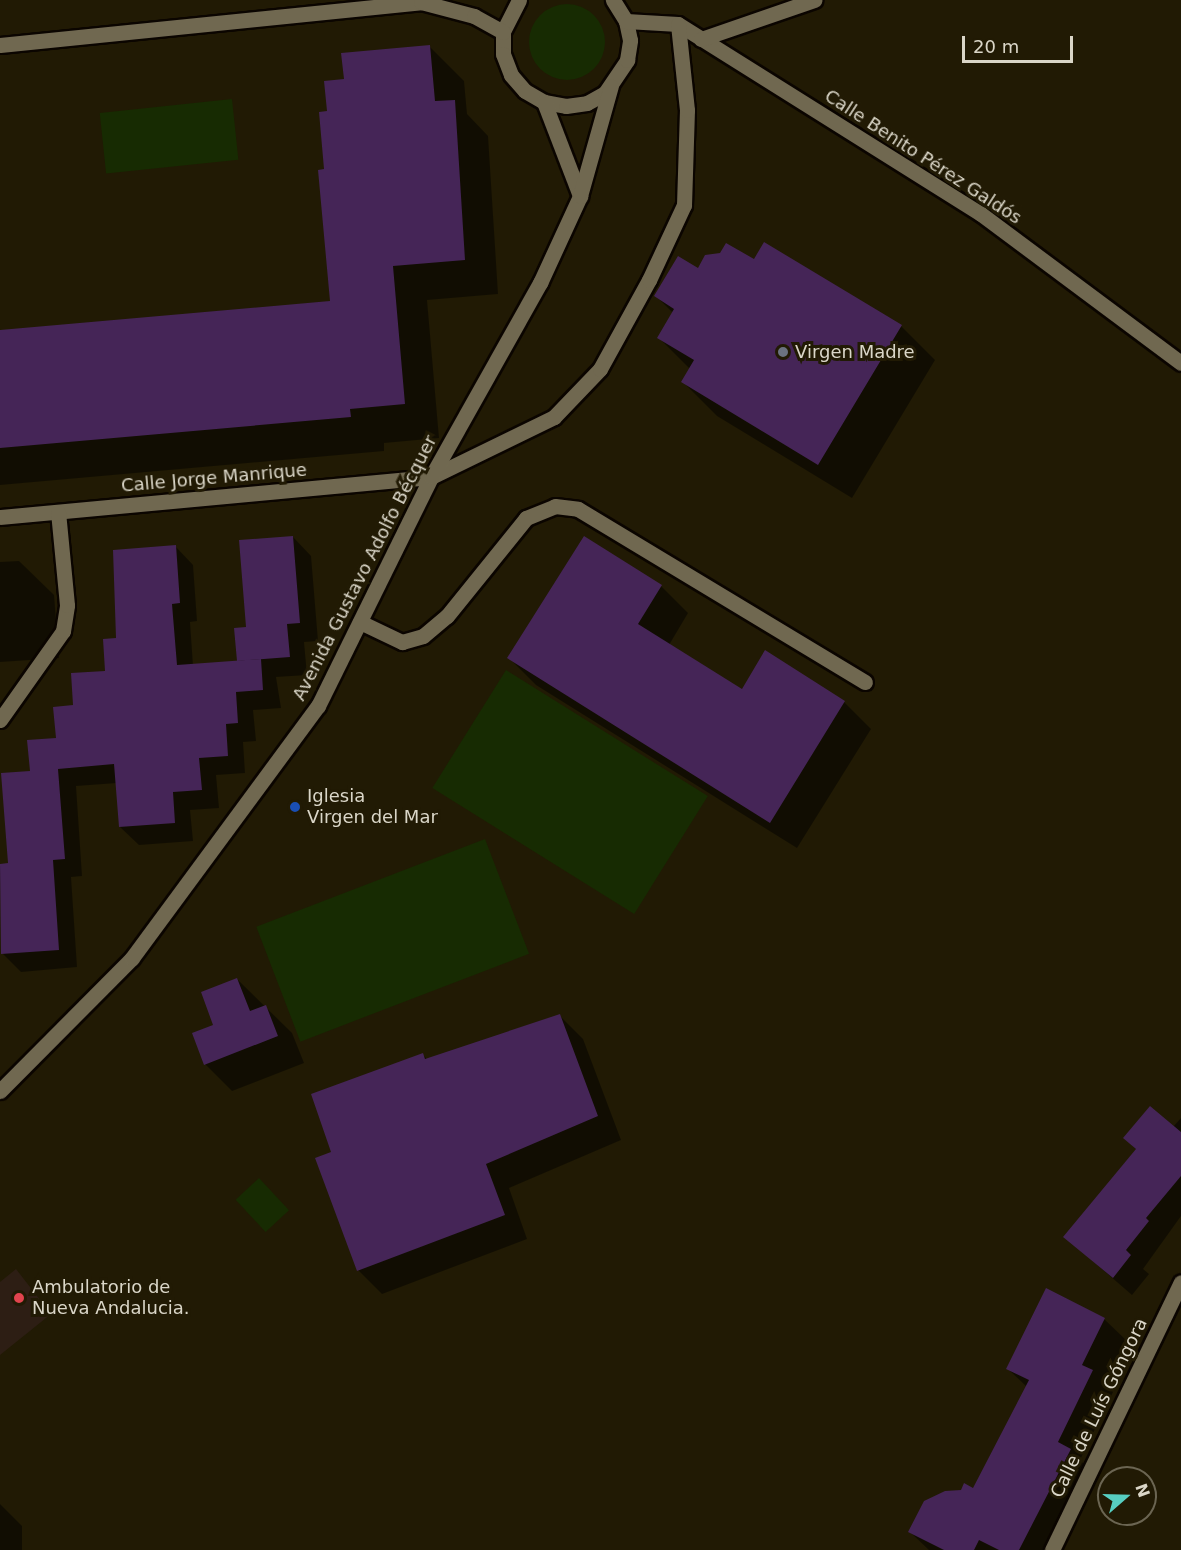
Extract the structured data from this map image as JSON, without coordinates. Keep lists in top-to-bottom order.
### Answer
{
  "streets": {
    "street": [
      "Calle Benito Pérez Galdós",
      "Calle Jorge Manrique",
      "Avenida Gustavo Adolfo Bécquer",
      "Calle de Luís Góngora"
    ]
  },
  "crossings": [
    ["Calle Jorge Manrique", "Avenida Gustavo Adolfo Bécquer"]
  ],
  "places": ["Virgen Madre", "Iglesia Virgen del Mar", "Ambulatorio de Nueva Andalucia."],
  "scale_bar": "20 m",
  "north": "right"
}
